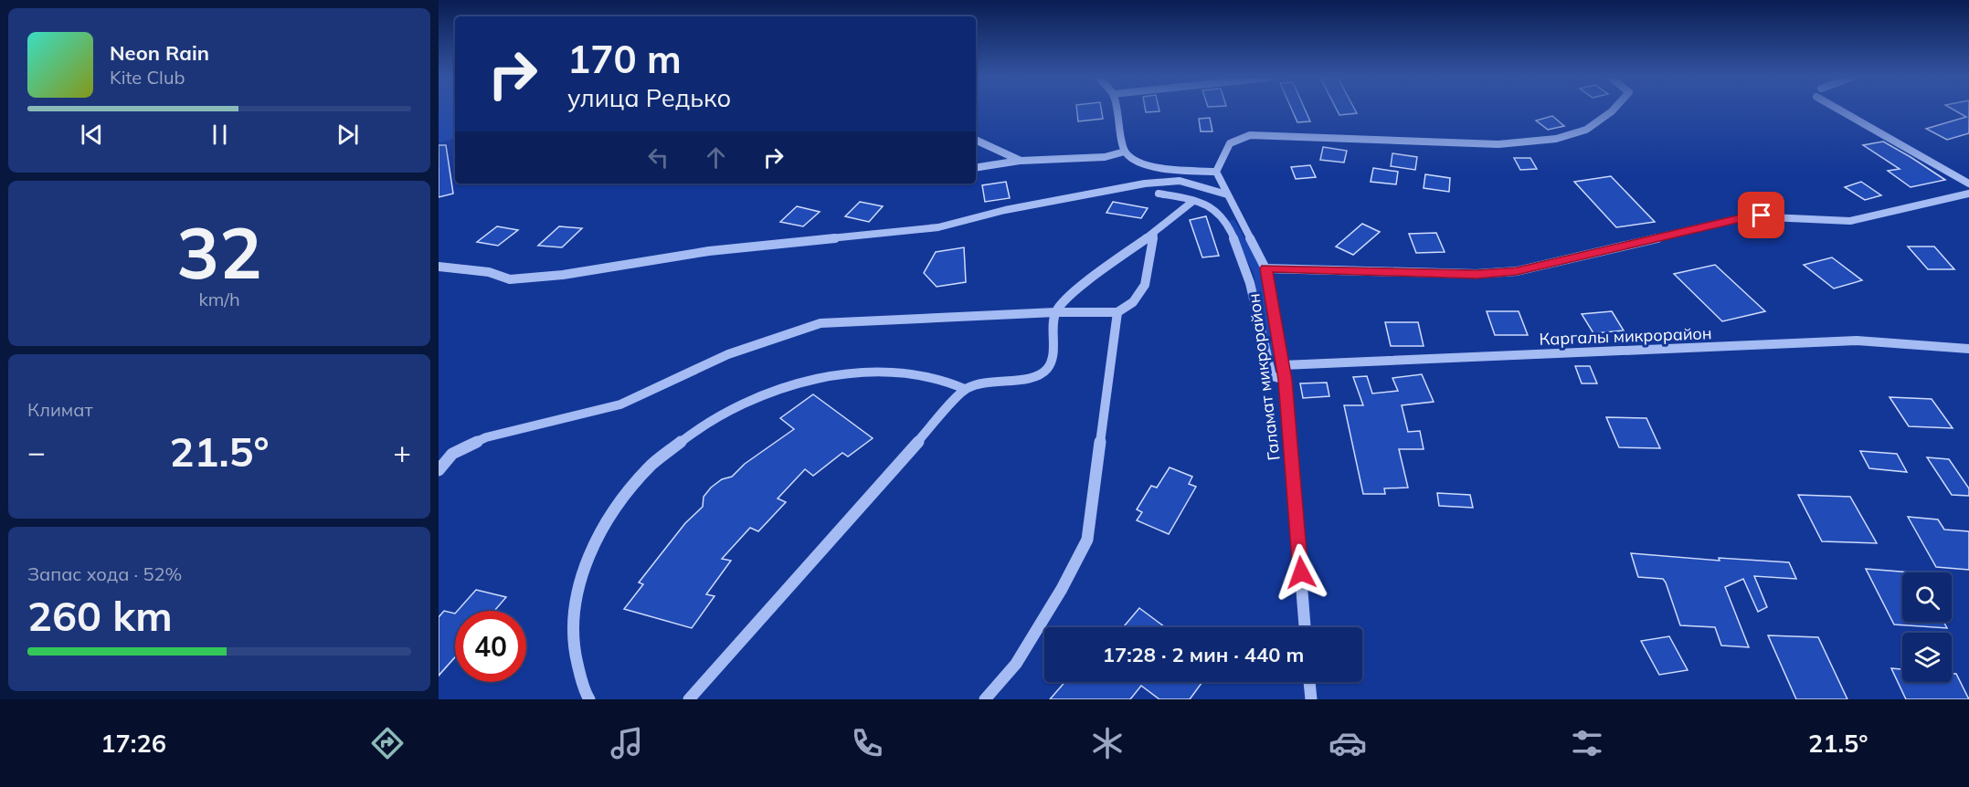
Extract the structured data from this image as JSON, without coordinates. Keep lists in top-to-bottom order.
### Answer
{
  "streets": {
    "street": ["Каргалы микрорайон", "Галамат микрорайон"]
  },
  "crossings": [
    ["Каргалы микрорайон", "Галамат микрорайон"]
  ],
  "page": {
    "turn": ["170 m", "улица Редько"],
    "song": ["Neon Rain", "Kite Club"],
    "tile": [
      ["32", "km/h"],
      "Климат",
      ["Запас хода · 52%", "260 km"]
    ],
    "heat": ["−", "21.5°", "+"],
    "limit": "40",
    "trip": "17:28 · 2 мин · 440 m",
    "tabs": ["17:26", "21.5°"]
  }
}
